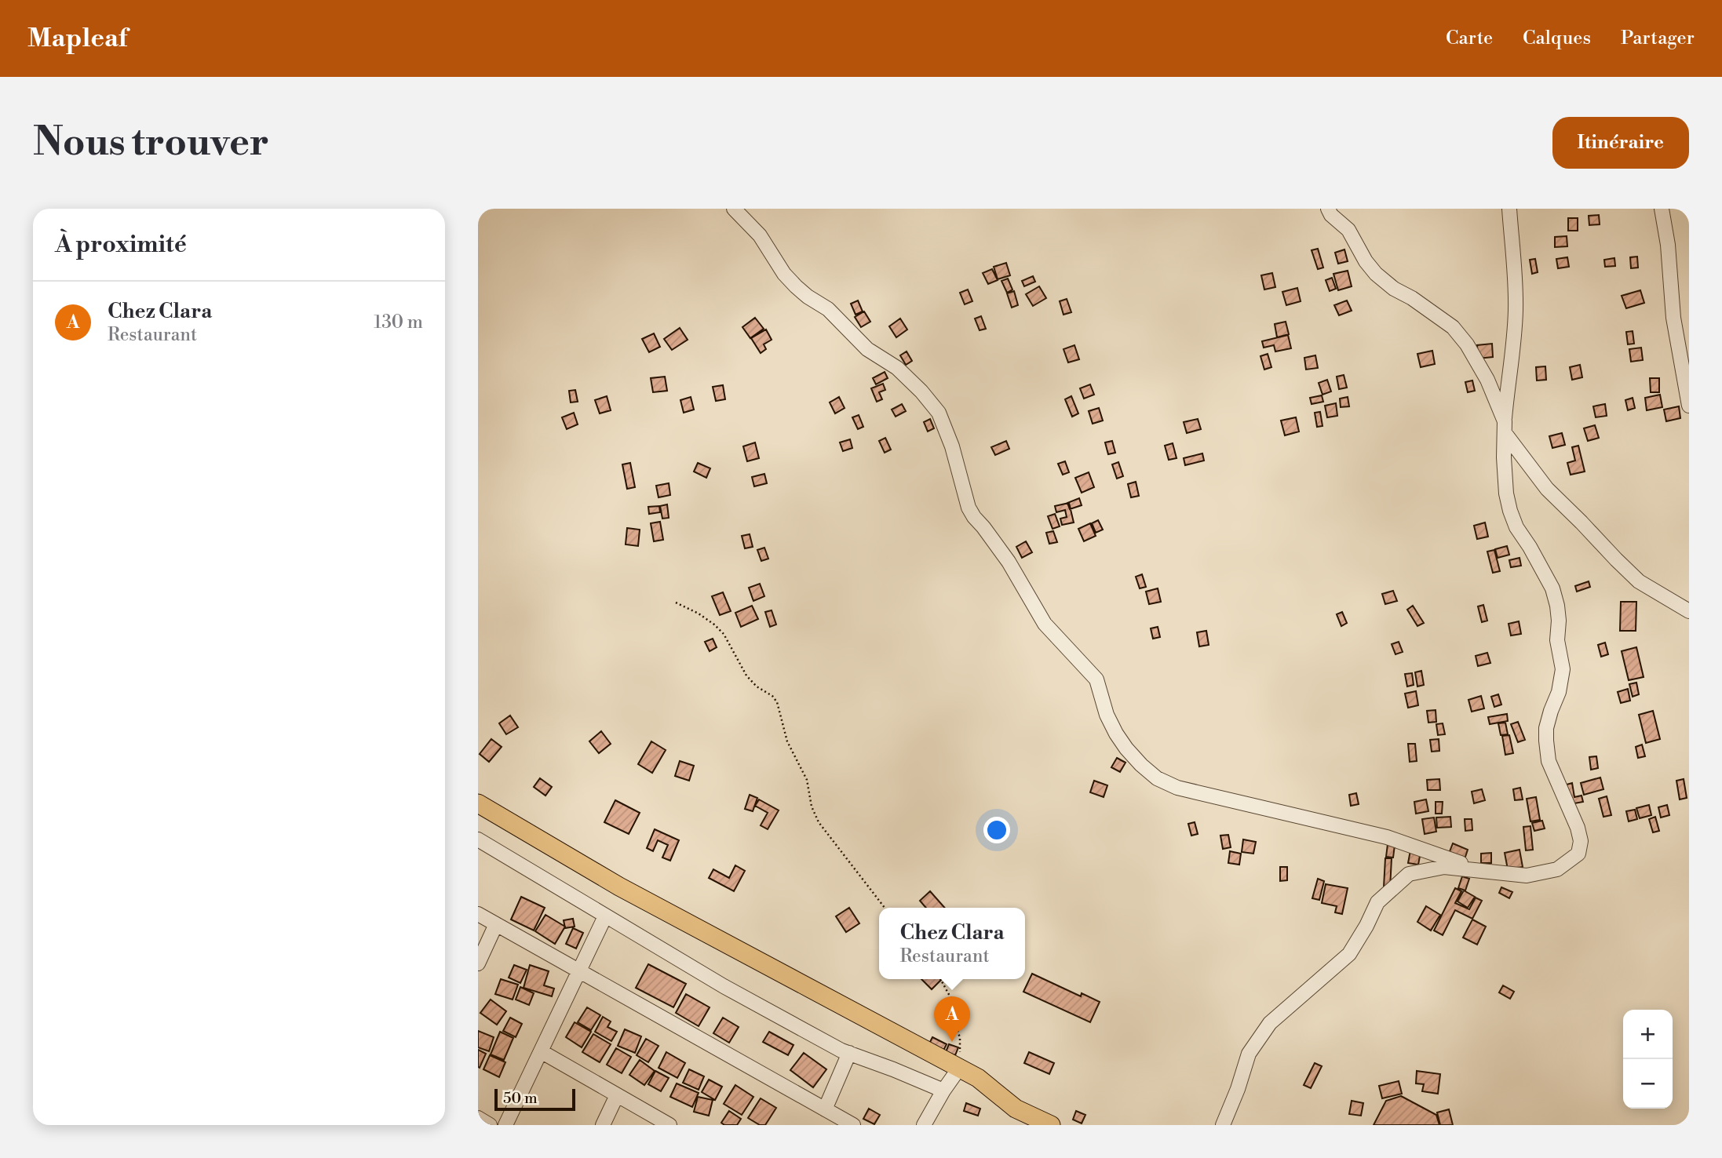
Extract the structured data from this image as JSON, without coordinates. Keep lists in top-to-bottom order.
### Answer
{
  "scale_bar": "50 m",
  "page": {
    "header": "Mapleaf",
    "nav": ["Carte", "Calques", "Partager"],
    "buttons": "Itinéraire",
    "title": "Nous trouver",
    "heading": "À proximité",
    "list": [
      {
        "mark": "A",
        "name": "Chez Clara",
        "note": "Restaurant",
        "value": "130 m"
      }
    ],
    "popup": ["Chez Clara", "Restaurant"],
    "pins": "A",
    "map_buttons": ["+", "−"],
    "scale": "50 m"
  }
}
